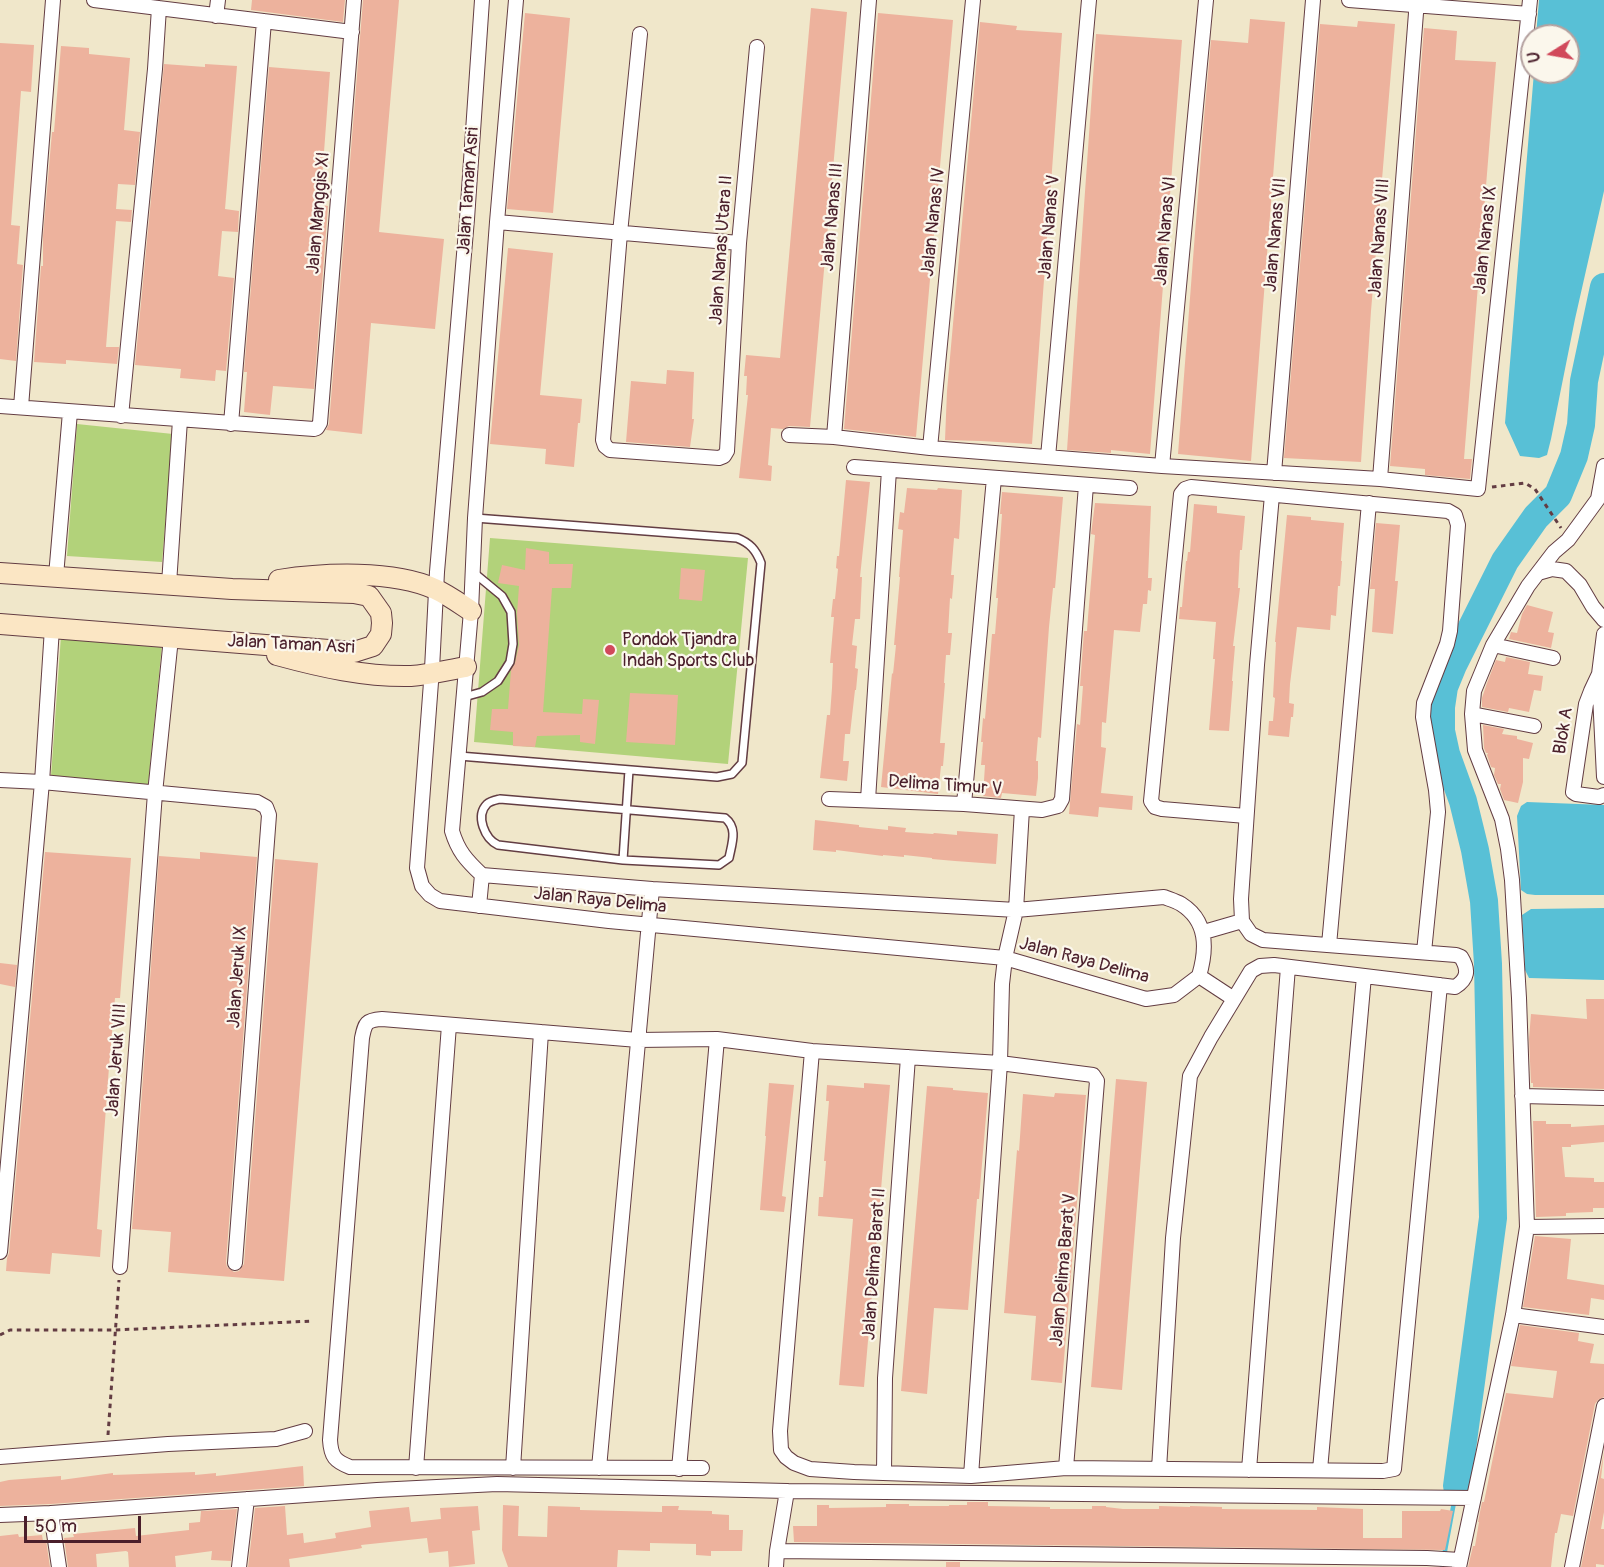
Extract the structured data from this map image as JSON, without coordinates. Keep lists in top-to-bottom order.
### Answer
{
  "streets": {
    "main road": ["Jalan Taman Asri"],
    "street": [
      "Jalan Manggis XI",
      "Jalan Nanas III",
      "Jalan Nanas IV",
      "Jalan Nanas V",
      "Jalan Nanas VI",
      "Jalan Nanas VII",
      "Jalan Nanas VIII",
      "Jalan Nanas IX",
      "Jalan Nanas Utara II",
      "Blok A",
      "Delima Timur V",
      "Jalan Raya Delima",
      "Jalan Jeruk IX",
      "Jalan Jeruk VIII",
      "Jalan Delima Barat II",
      "Jalan Delima Barat V"
    ]
  },
  "crossings": [
    ["Jalan Taman Asri", "Jalan Raya Delima"],
    ["Jalan Taman Asri", "Jalan Jeruk VIII"],
    ["Jalan Jeruk IX", "Jalan Jeruk VIII"]
  ],
  "places": ["Pondok Tjandra Indah Sports Club"],
  "scale_bar": "50 m",
  "north": "left"
}
